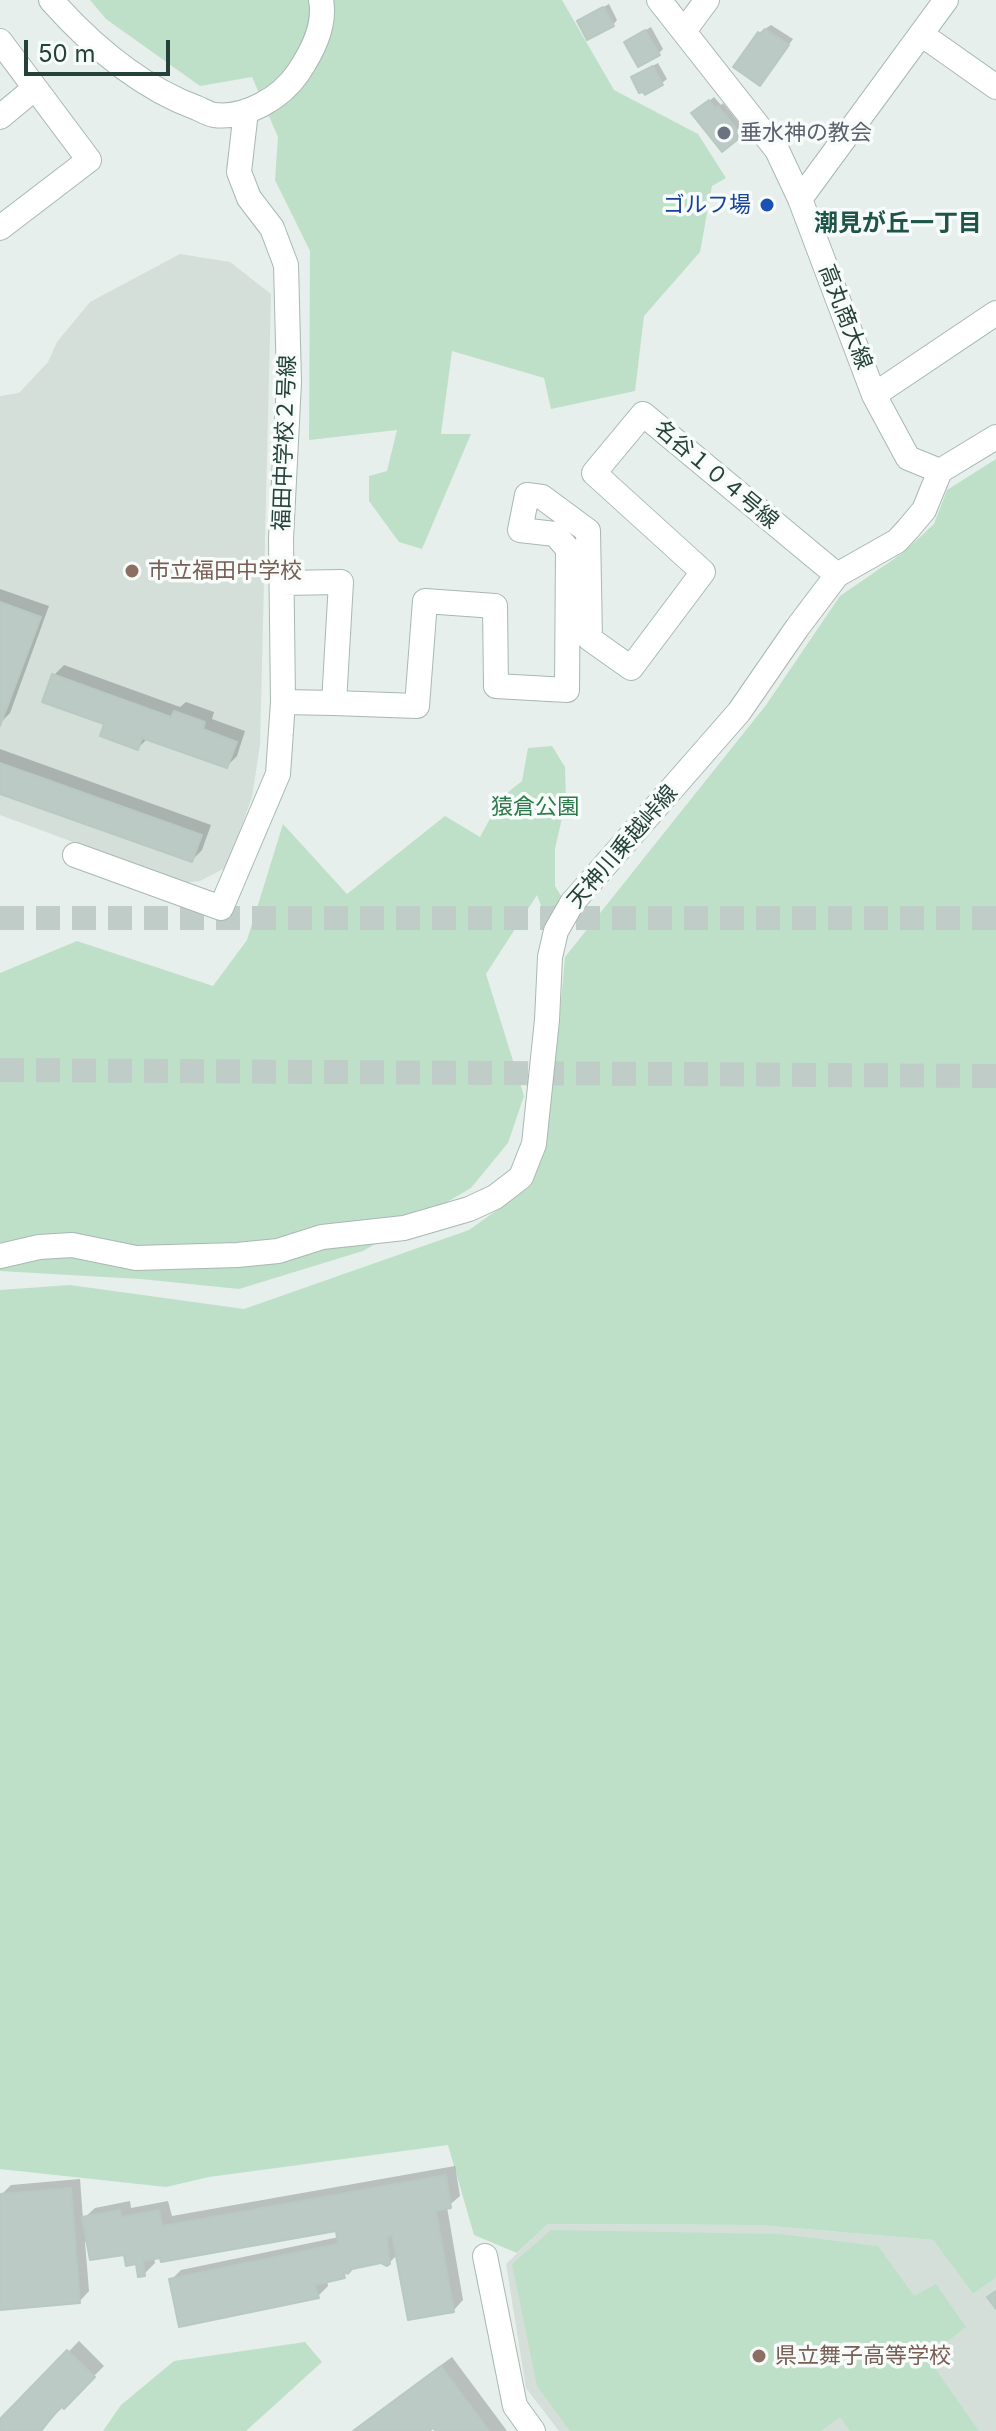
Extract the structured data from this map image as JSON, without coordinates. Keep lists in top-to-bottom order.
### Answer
{
  "streets": {
    "street": [
      "高丸商大線",
      "福田中学校２号線",
      "名谷１０４号線",
      "天神川乗越峠線"
    ]
  },
  "crossings": [
    ["名谷１０４号線", "天神川乗越峠線"]
  ],
  "districts": ["潮見が丘一丁目"],
  "parks": ["猿倉公園"],
  "places": [
    "垂水神の教会",
    "ゴルフ場",
    "市立福田中学校",
    "県立舞子高等学校"
  ],
  "scale_bar": "50 m"
}
